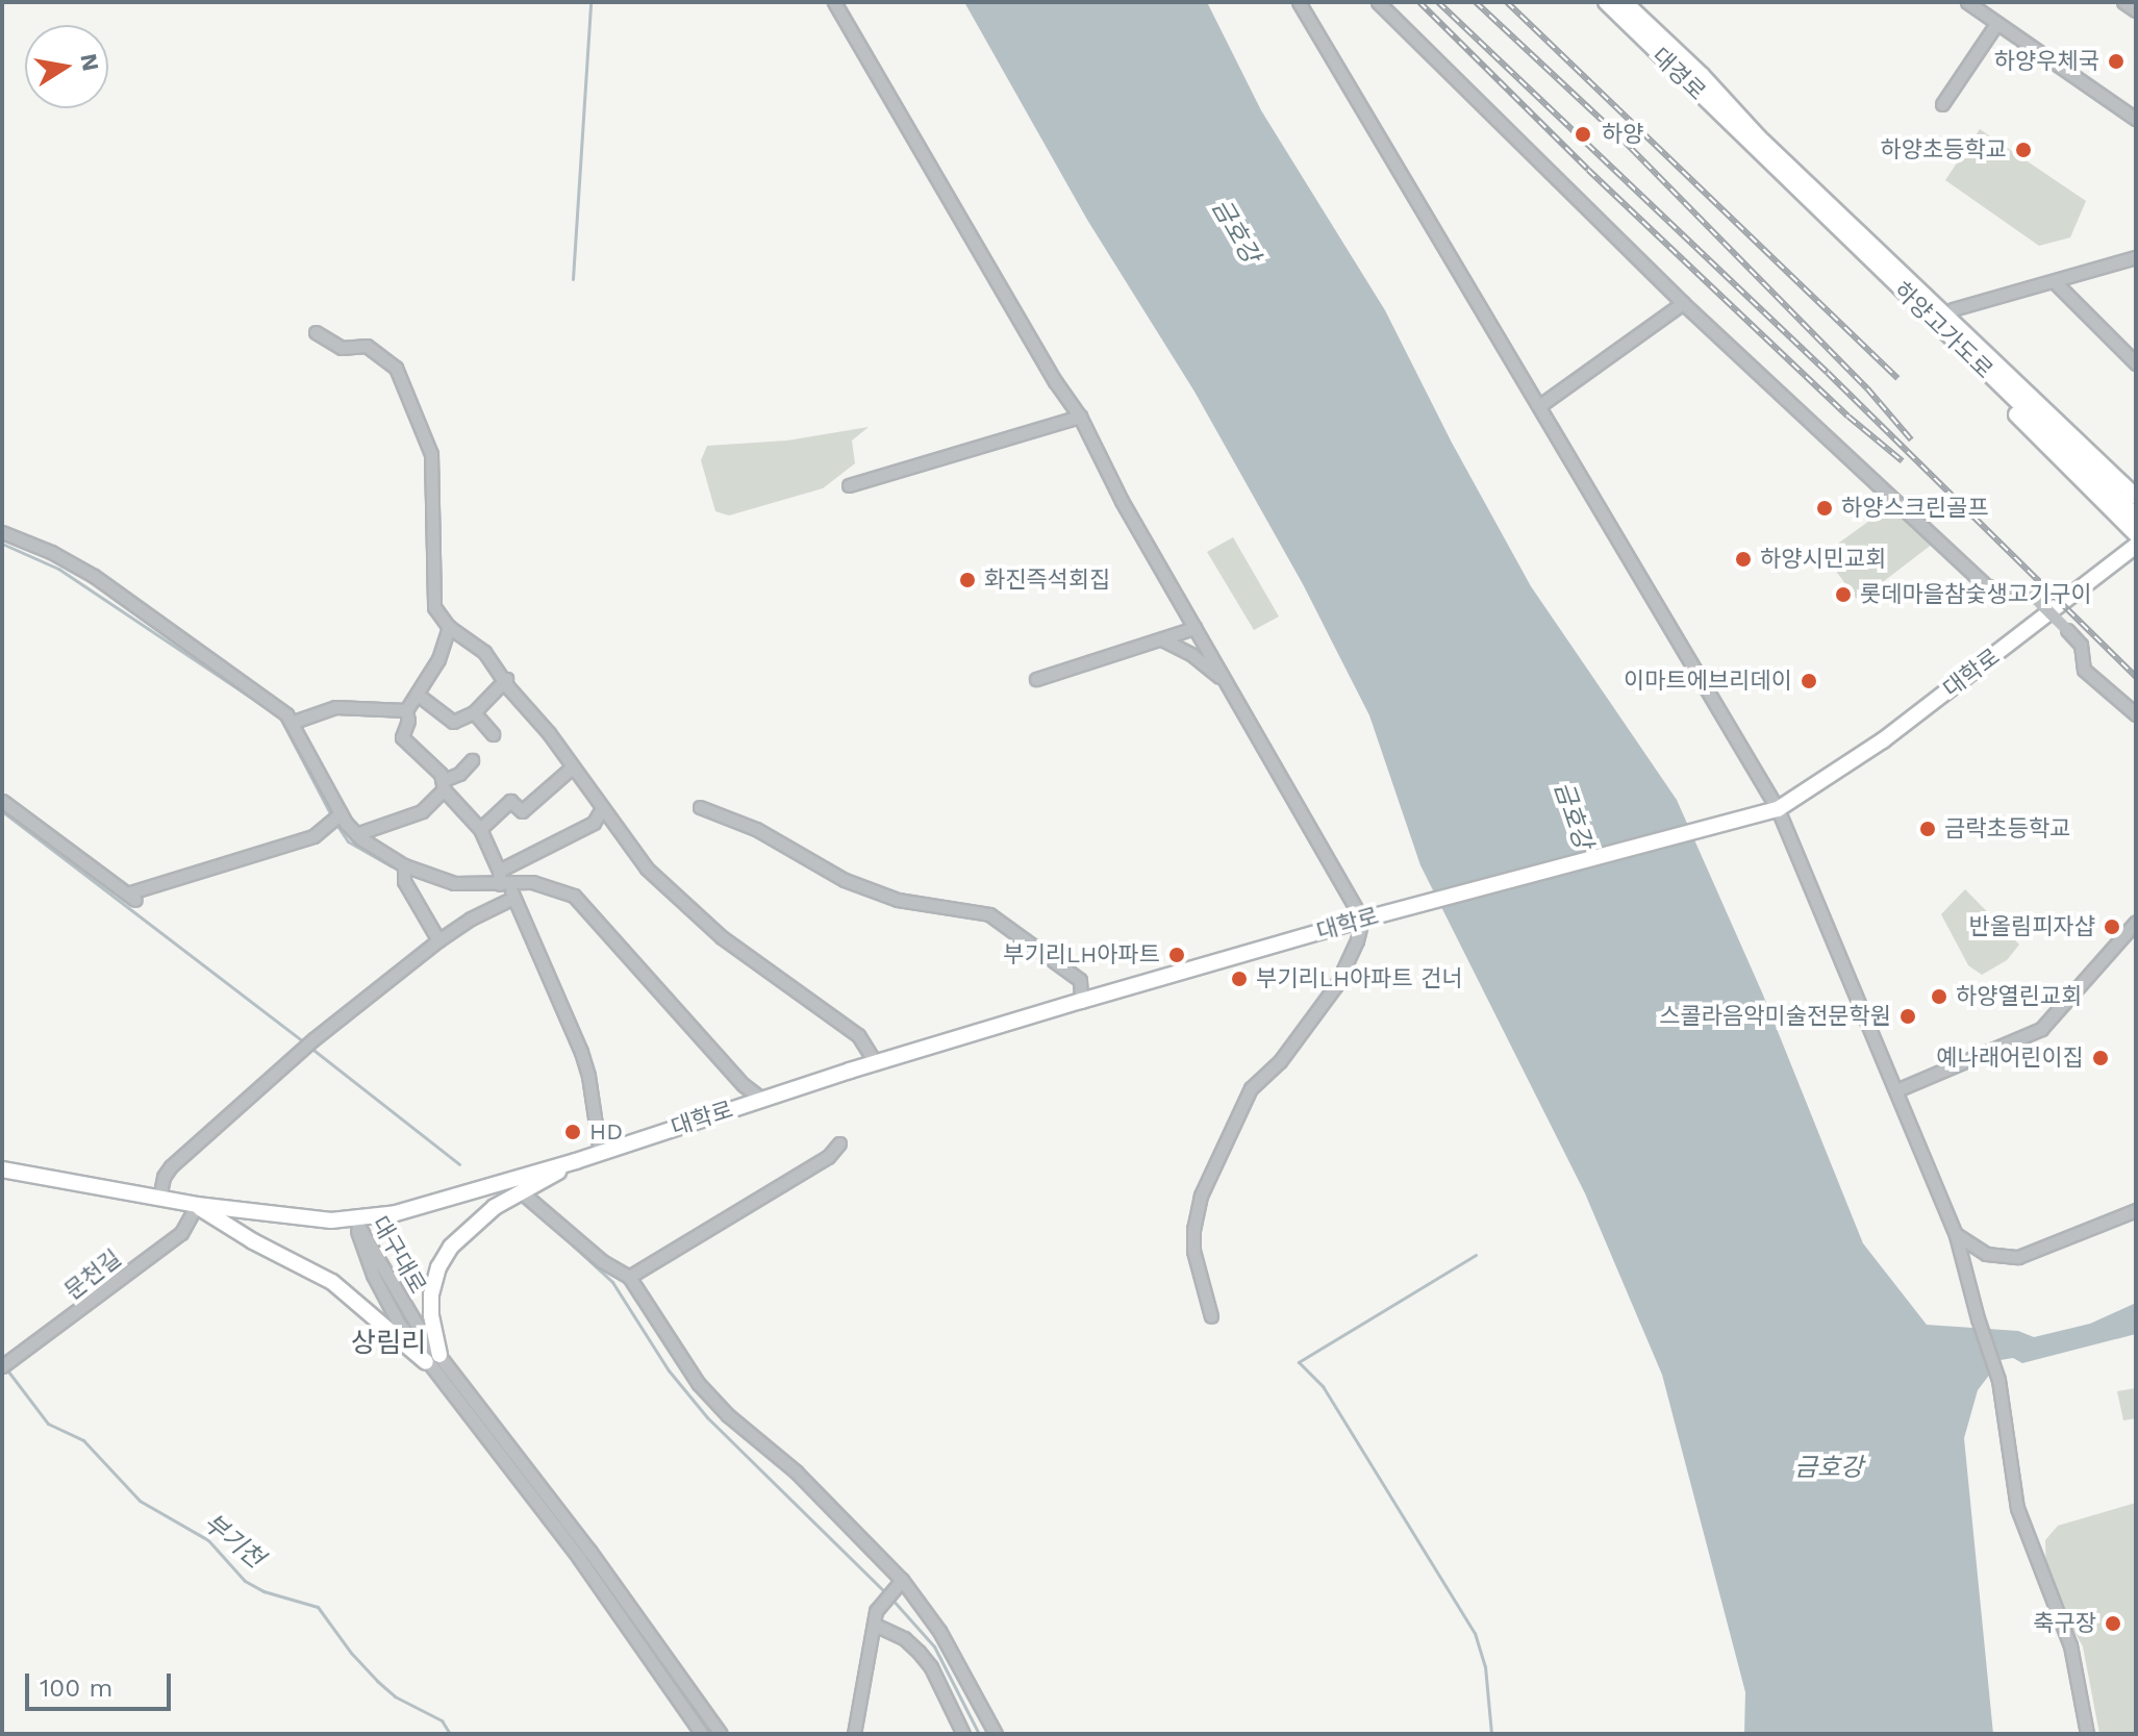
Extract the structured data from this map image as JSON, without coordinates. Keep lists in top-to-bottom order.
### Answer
{
  "streets": {
    "main road": ["대경로", "하양고가도로", "대학로"],
    "street": ["대구대로", "문천길"]
  },
  "crossings": [
    ["대경로", "하양고가도로"],
    ["대학로", "대구대로"],
    ["대학로", "문천길"]
  ],
  "districts": ["상림리"],
  "water": ["금호강", "부기천"],
  "places": [
    "하양우체국",
    "하양",
    "하양초등학교",
    "하양스크린골프",
    "하양시민교회",
    "화진즉석회집",
    "롯데마을참숯생고기구이",
    "이마트에브리데이",
    "금락초등학교",
    "반올림피자샵",
    "부기리LH아파트",
    "부기리LH아파트 건너",
    "하양열린교회",
    "스콜라음악미술전문학원",
    "예나래어린이집",
    "HD",
    "축구장"
  ],
  "scale_bar": "100 m",
  "north": "right"
}
